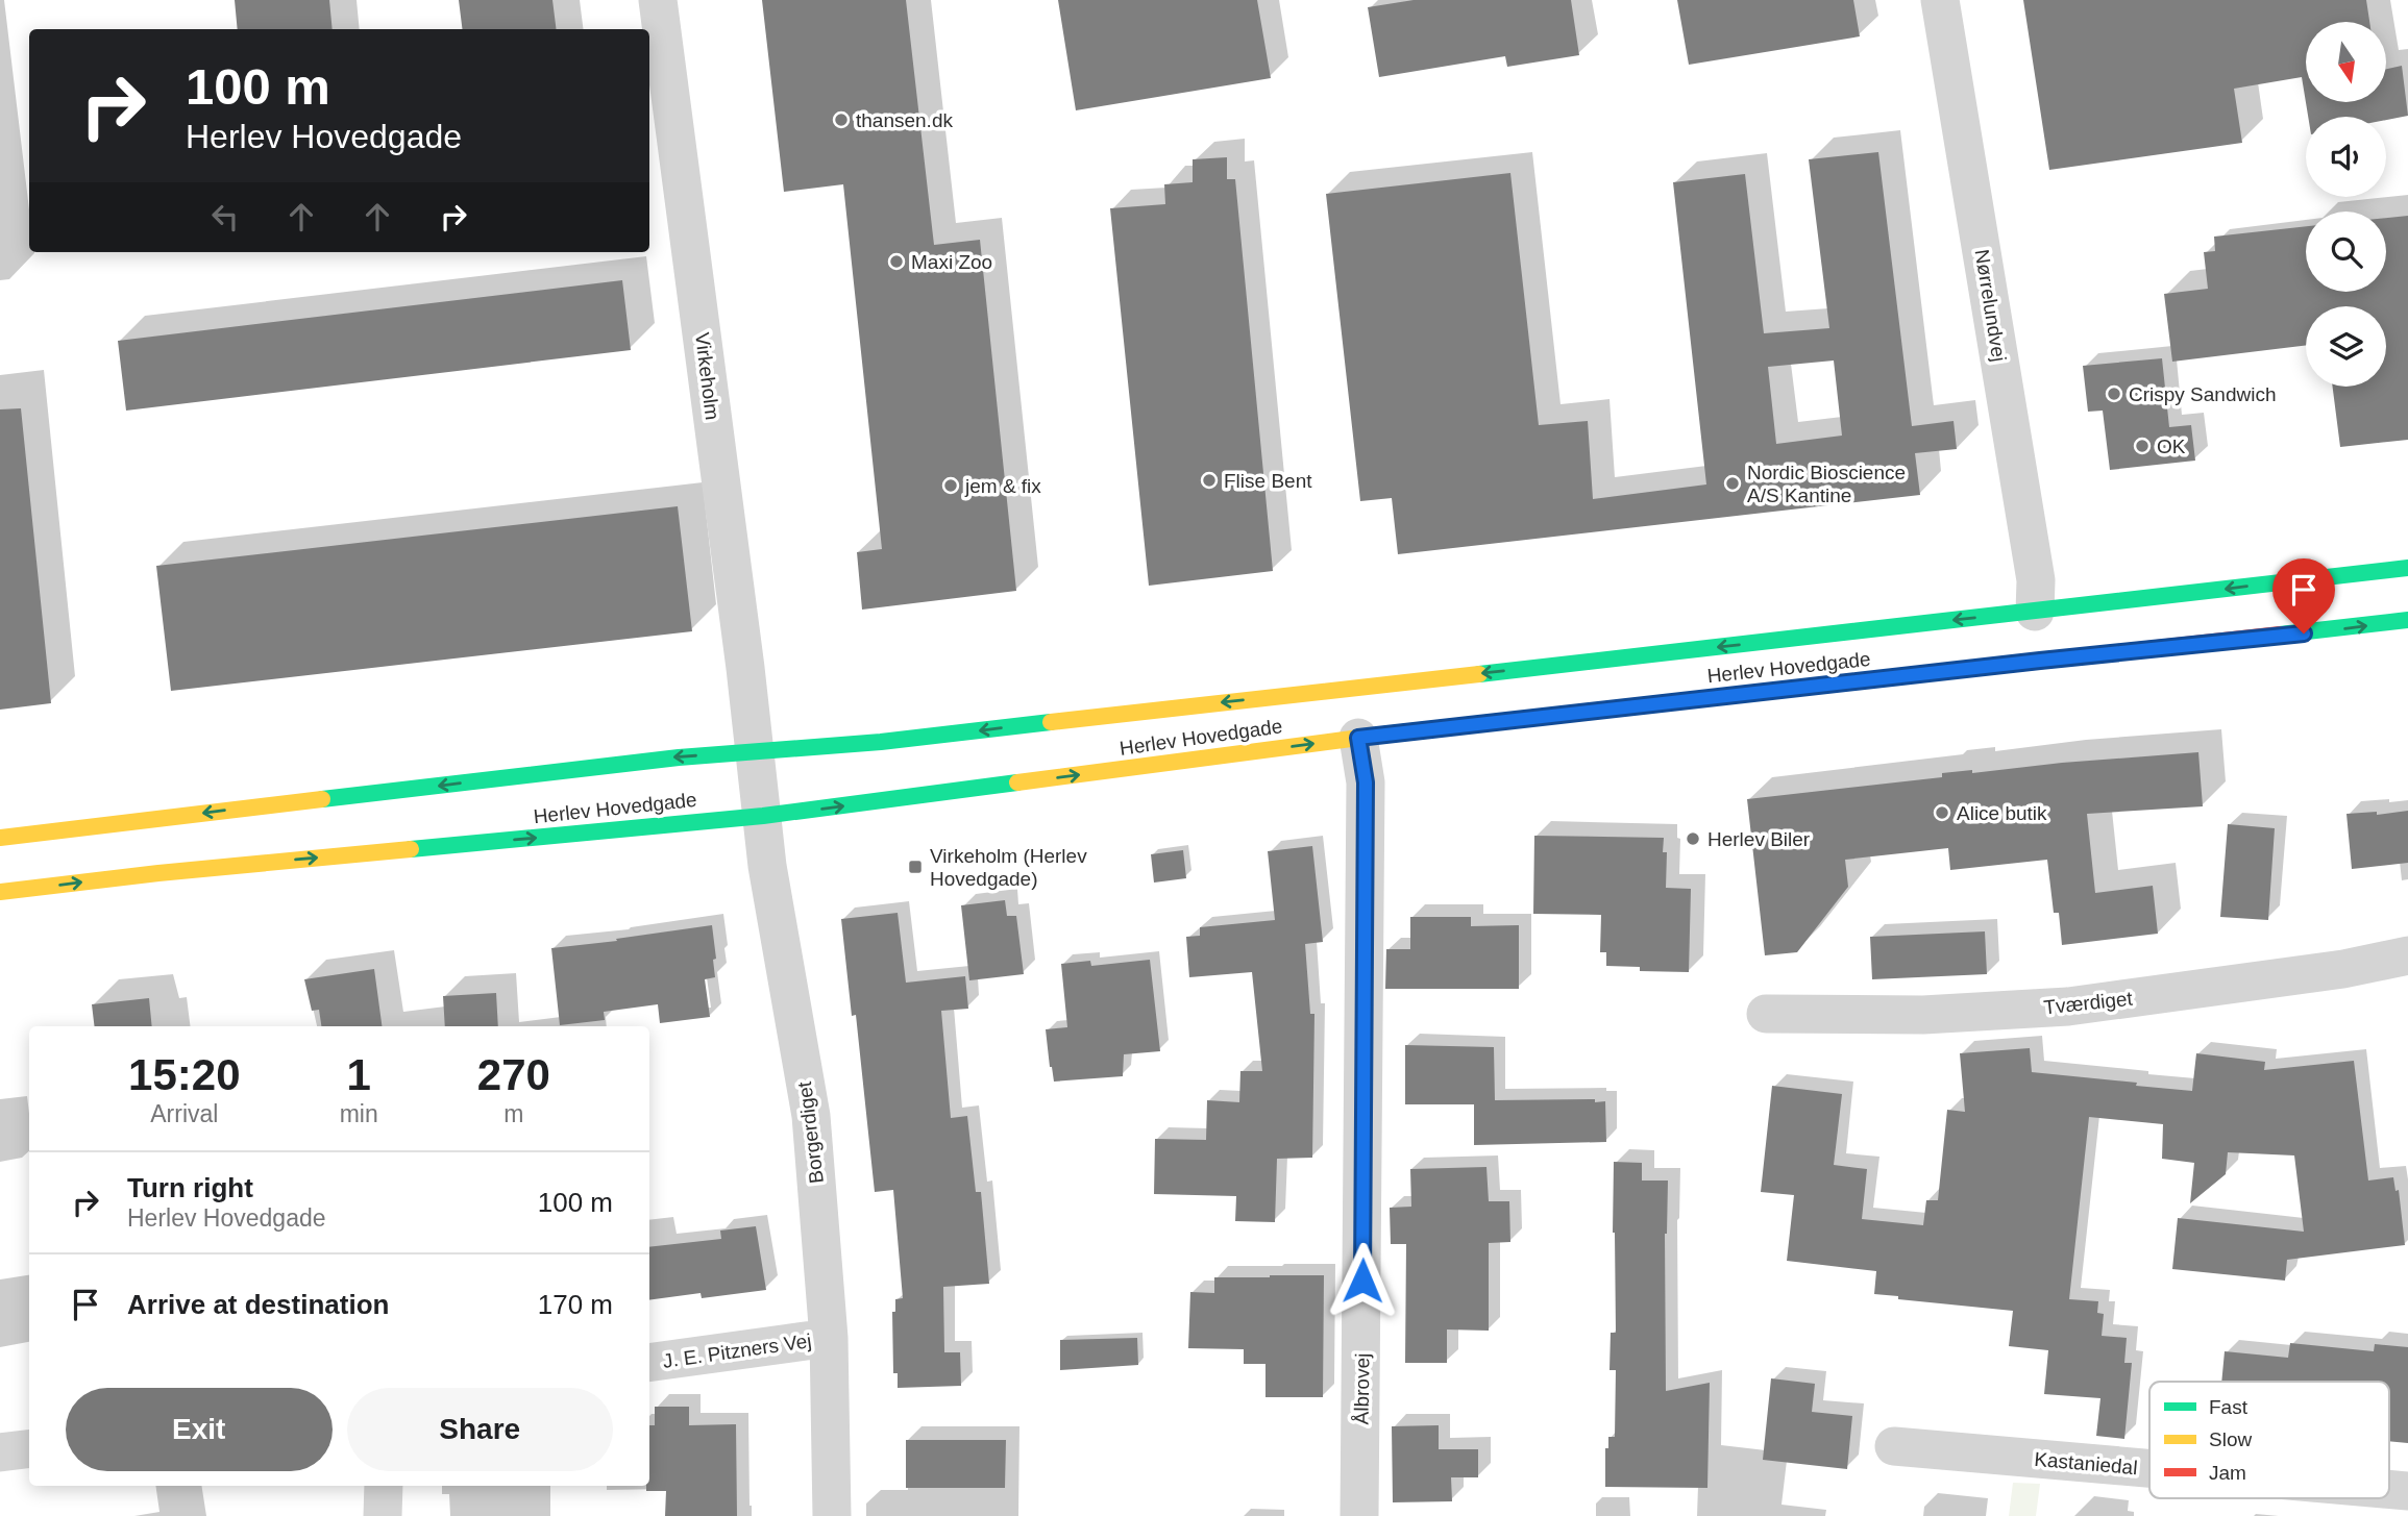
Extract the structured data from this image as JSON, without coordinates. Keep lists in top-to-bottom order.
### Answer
{
  "streets": {
    "main road": ["Herlev Hovedgade"],
    "street": [
      "Nørrelundvej",
      "Virkeholm",
      "Tværdiget",
      "Borgerdiget",
      "J. E. Pitzners Vej",
      "Ålbrovej",
      "Kastaniedal"
    ]
  },
  "crossings": [
    ["Nørrelundvej", "Herlev Hovedgade"],
    ["Virkeholm", "Herlev Hovedgade"],
    ["Virkeholm", "Borgerdiget"],
    ["Herlev Hovedgade", "Borgerdiget"],
    ["Herlev Hovedgade", "Ålbrovej"],
    ["Borgerdiget", "J. E. Pitzners Vej"]
  ],
  "places": {
    "other": [
      "thansen.dk",
      "Maxi Zoo",
      "Crispy Sandwich",
      "OK",
      "Flise Bent",
      "Nordic Bioscience A/S Kantine",
      "jem & fix",
      "Alice butik",
      "Herlev Biler"
    ],
    "transit": ["Virkeholm (Herlev Hovedgade)"]
  },
  "legend": ["Fast", "Slow", "Jam"],
  "north": "bottom",
  "page": {
    "turn": ["100 m", "Herlev Hovedgade"],
    "eta": [
      "15:20",
      "Arrival",
      "1",
      "min",
      "270",
      "m"
    ],
    "list": [
      {
        "name": "Turn right",
        "note": "Herlev Hovedgade",
        "value": "100 m"
      },
      {
        "name": "Arrive at destination",
        "value": "170 m"
      }
    ],
    "buttons": ["Exit", "Share"]
  }
}
